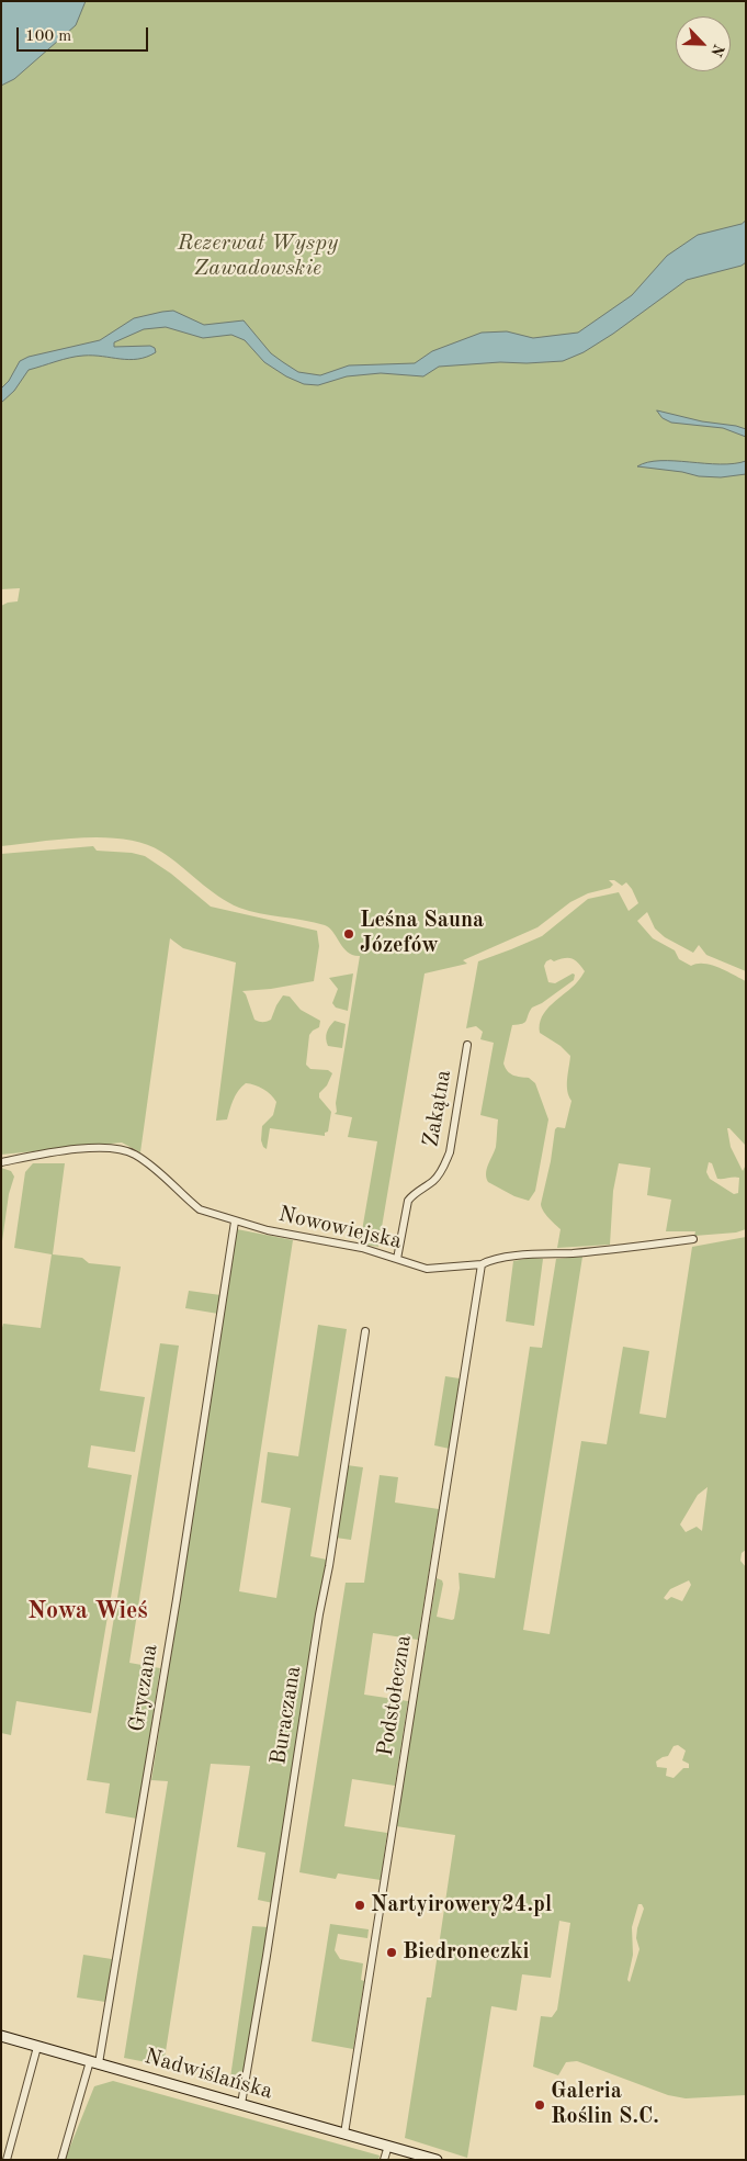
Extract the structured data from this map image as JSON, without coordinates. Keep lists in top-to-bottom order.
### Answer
{
  "streets": {
    "main road": ["Nadwiślańska"],
    "street": [
      "Zakątna",
      "Nowowiejska",
      "Gryczana",
      "Podstołeczna",
      "Buraczana"
    ]
  },
  "crossings": [
    ["Zakątna", "Nowowiejska"],
    ["Nowowiejska", "Gryczana"],
    ["Nowowiejska", "Podstołeczna"],
    ["Gryczana", "Nadwiślańska"],
    ["Podstołeczna", "Nadwiślańska"],
    ["Buraczana", "Nadwiślańska"]
  ],
  "districts": ["Nowa Wieś"],
  "parks": ["Rezerwat Wyspy Zawadowskie"],
  "places": [
    "Leśna Sauna Józefów",
    "Nartyirowery24.pl",
    "Biedroneczki",
    "Galeria Roślin S.C."
  ],
  "scale_bar": "100 m",
  "north": "bottom right"
}
